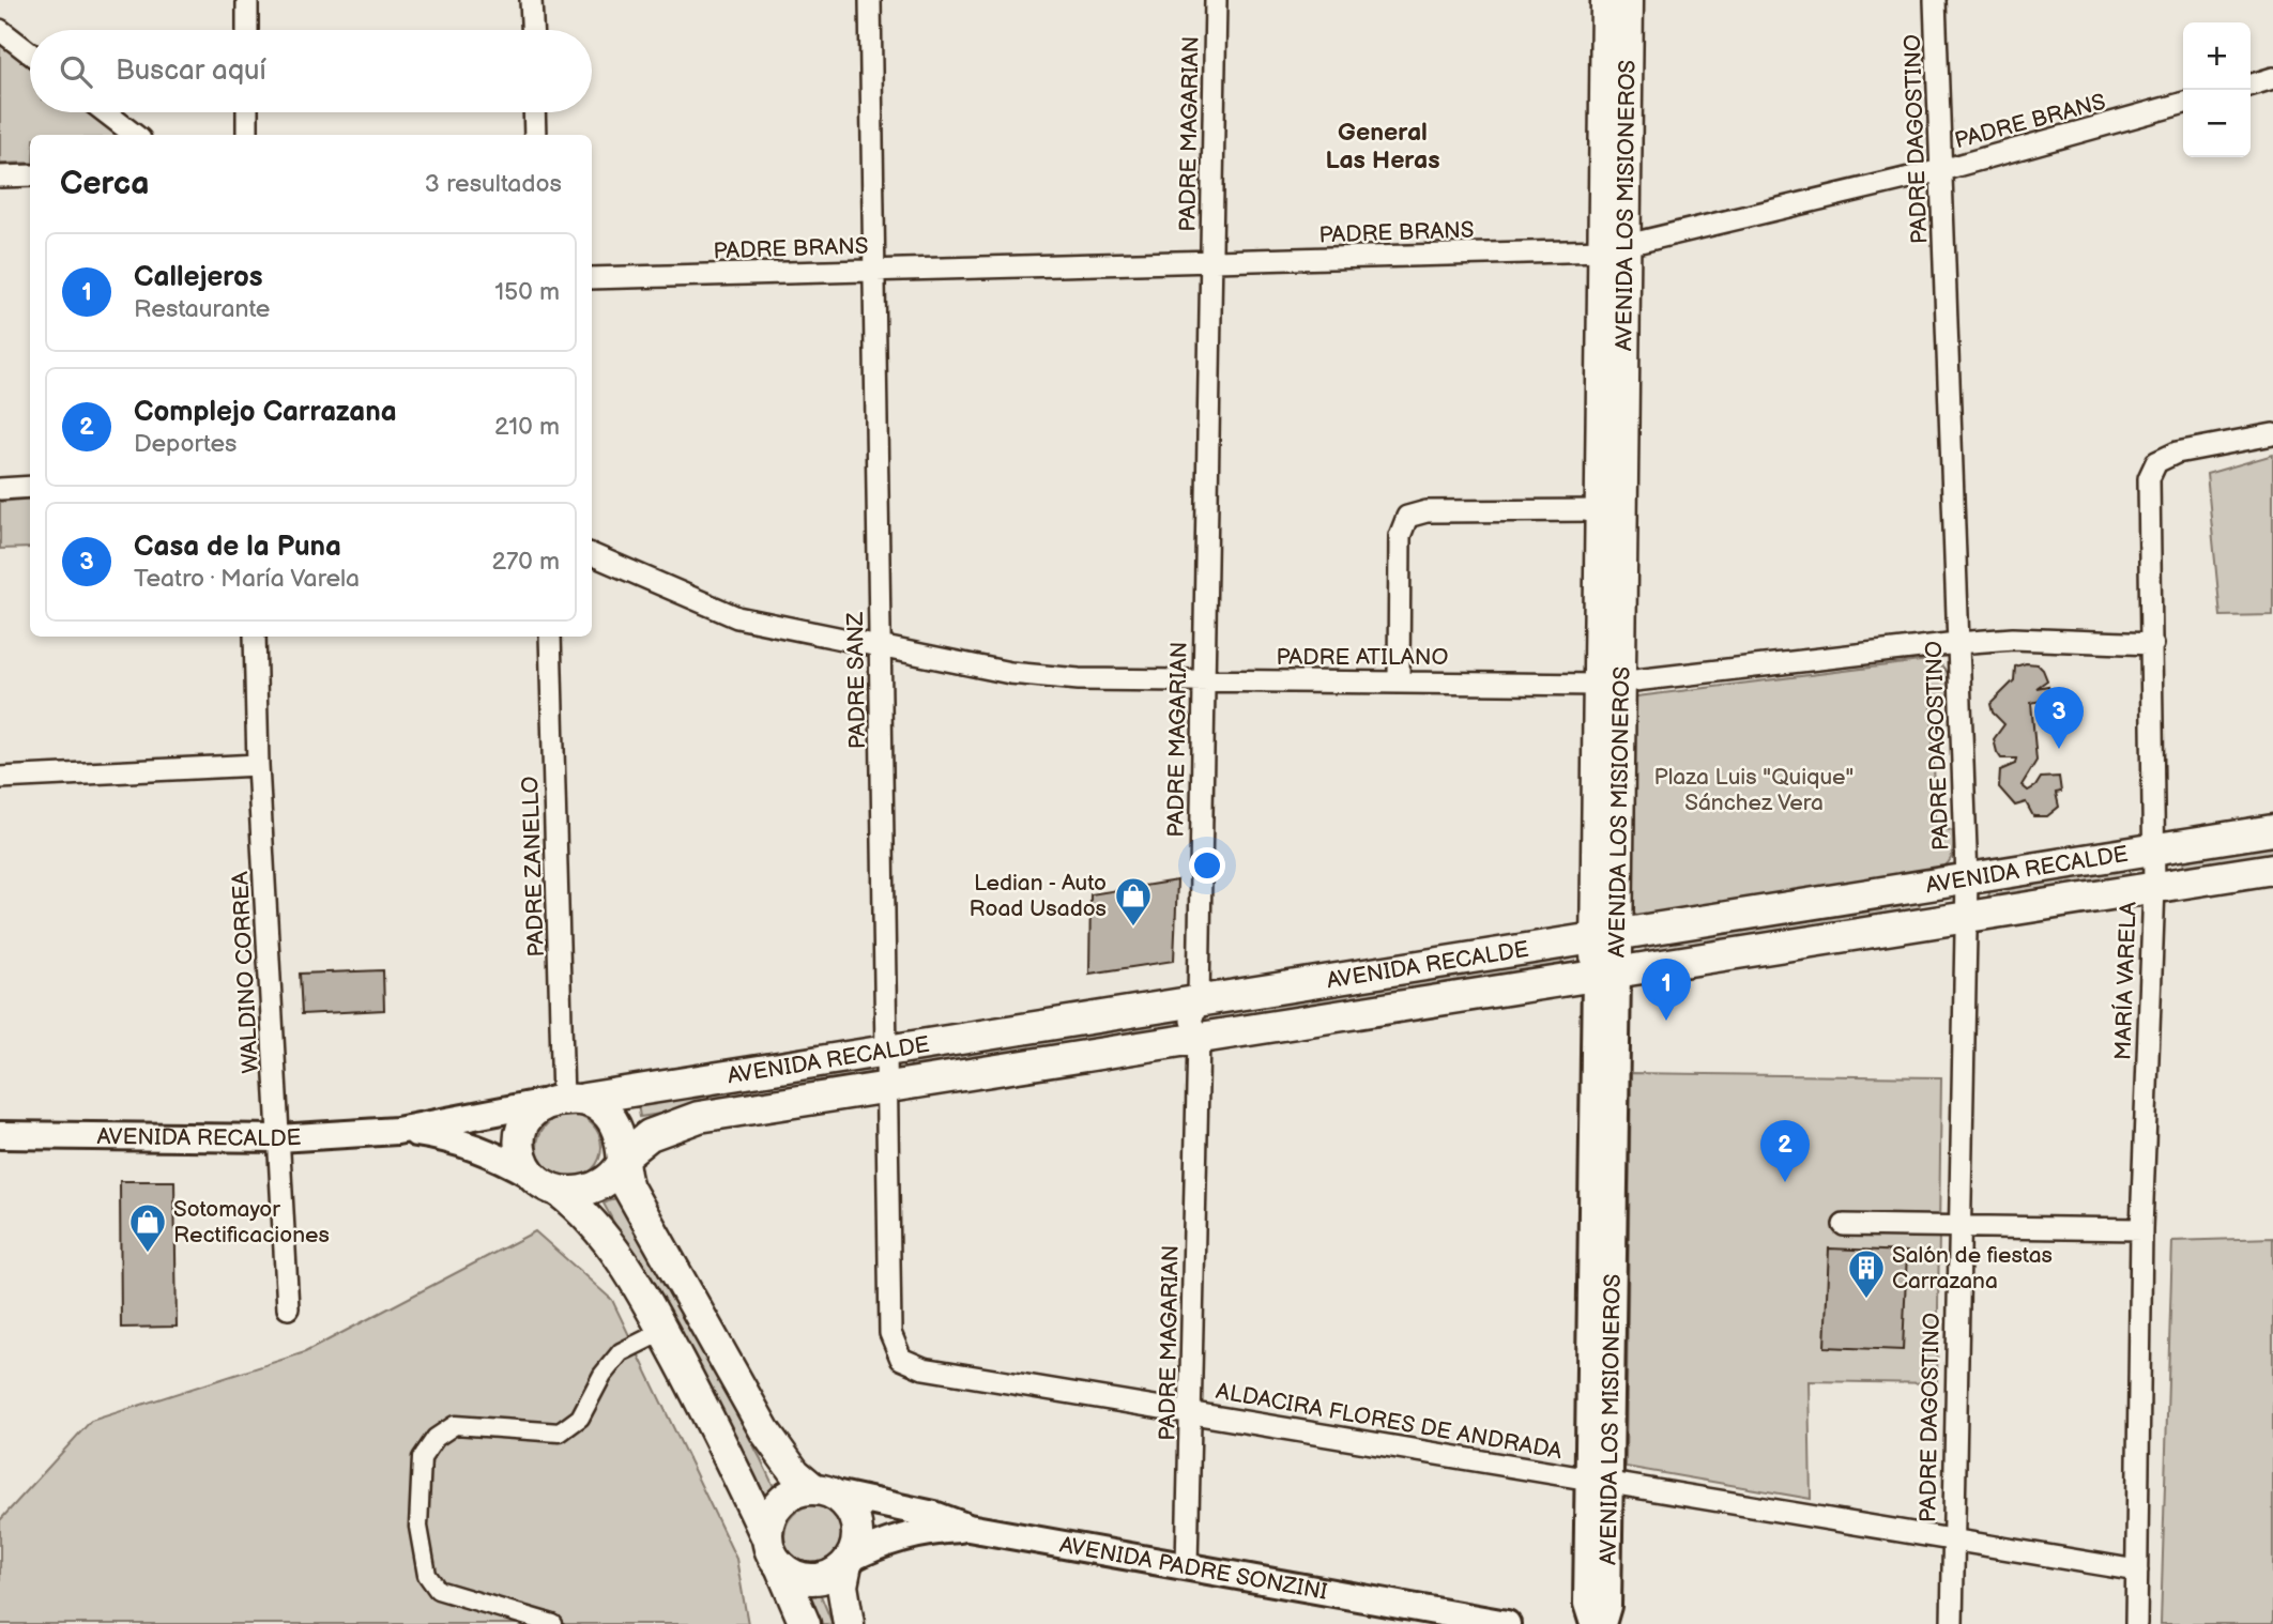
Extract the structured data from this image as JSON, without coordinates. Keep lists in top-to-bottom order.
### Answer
{
  "streets": {
    "main road": ["AVENIDA LOS MISIONEROS", "AVENIDA RECALDE"],
    "street": [
      "PADRE BRANS",
      "PADRE MAGARIAN",
      "PADRE DAGOSTINO",
      "PADRE ATILANO",
      "PADRE SANZ",
      "PADRE ZANELLO",
      "WALDINO CORREA",
      "MARÍA VARELA",
      "ALDACIRA FLORES DE ANDRADA",
      "AVENIDA PADRE SONZINI"
    ]
  },
  "crossings": [
    ["PADRE BRANS", "PADRE MAGARIAN"],
    ["PADRE BRANS", "PADRE DAGOSTINO"],
    ["PADRE BRANS", "AVENIDA LOS MISIONEROS"],
    ["PADRE BRANS", "PADRE SANZ"],
    ["PADRE MAGARIAN", "PADRE ATILANO"],
    ["PADRE MAGARIAN", "AVENIDA RECALDE"],
    ["PADRE MAGARIAN", "ALDACIRA FLORES DE ANDRADA"],
    ["PADRE MAGARIAN", "AVENIDA PADRE SONZINI"],
    ["PADRE DAGOSTINO", "PADRE ATILANO"],
    ["PADRE DAGOSTINO", "AVENIDA RECALDE"],
    ["PADRE DAGOSTINO", "ALDACIRA FLORES DE ANDRADA"],
    ["AVENIDA LOS MISIONEROS", "PADRE ATILANO"],
    ["AVENIDA LOS MISIONEROS", "AVENIDA RECALDE"],
    ["AVENIDA LOS MISIONEROS", "ALDACIRA FLORES DE ANDRADA"],
    ["PADRE ATILANO", "PADRE SANZ"],
    ["PADRE ATILANO", "MARÍA VARELA"],
    ["PADRE SANZ", "AVENIDA RECALDE"],
    ["PADRE SANZ", "ALDACIRA FLORES DE ANDRADA"],
    ["PADRE ZANELLO", "AVENIDA RECALDE"],
    ["AVENIDA RECALDE", "WALDINO CORREA"],
    ["AVENIDA RECALDE", "MARÍA VARELA"],
    ["MARÍA VARELA", "ALDACIRA FLORES DE ANDRADA"]
  ],
  "districts": ["General Las Heras"],
  "parks": ["Plaza Luis \"Quique\" Sánchez Vera"],
  "places": {
    "shop": ["Ledian - Auto Road Usados", "Sotomayor Rectificaciones"],
    "building": ["Salón de fiestas Carrazana"]
  },
  "page": {
    "map_buttons": ["+", "−"],
    "search": "Buscar aquí",
    "heading": ["Cerca", "3 resultados"],
    "list": [
      {
        "mark": "1",
        "name": "Callejeros",
        "note": "Restaurante",
        "value": "150 m"
      },
      {
        "mark": "2",
        "name": "Complejo Carrazana",
        "note": "Deportes",
        "value": "210 m"
      },
      {
        "mark": "3",
        "name": "Casa de la Puna",
        "note": "Teatro · María Varela",
        "value": "270 m"
      }
    ],
    "pins": ["3", "1", "2"]
  }
}
